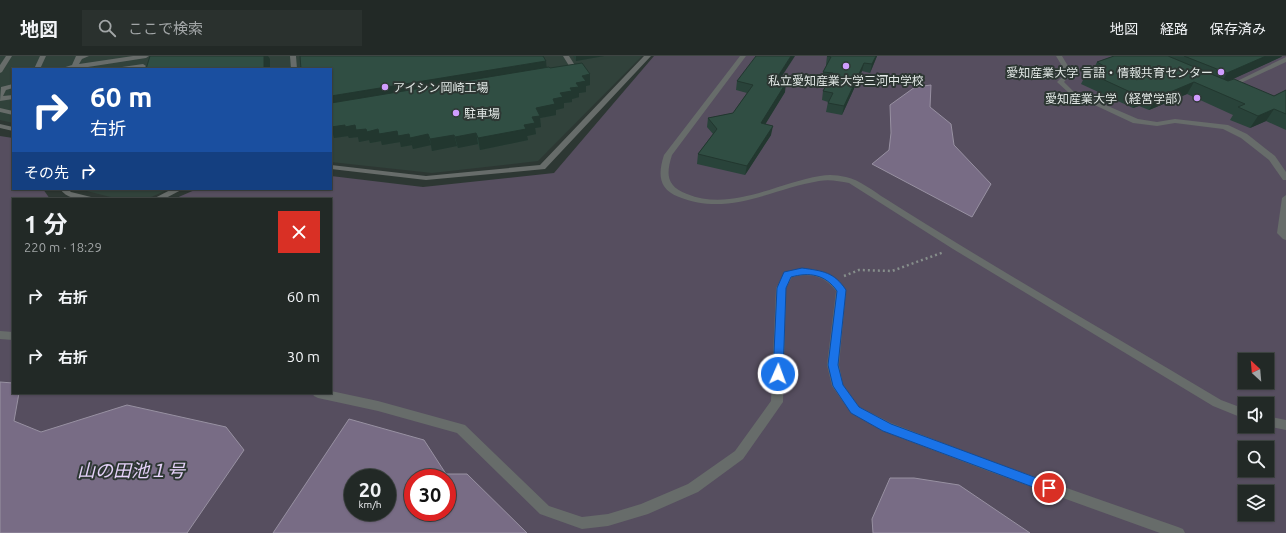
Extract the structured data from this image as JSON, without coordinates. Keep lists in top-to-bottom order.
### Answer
{
  "water": ["山の田池１号"],
  "places": [
    "私立愛知産業大学三河中学校",
    "愛知産業大学 言語・情報共育センター",
    "アイシン岡崎工場",
    "愛知産業大学（経営学部）",
    "駐車場"
  ],
  "north": "top left",
  "page": {
    "header": "地図",
    "search": "ここで検索",
    "nav": ["地図", "経路", "保存済み"],
    "turn": ["60 m", "右折"],
    "then": "その先",
    "heading": ["1 分", "220 m · 18:29"],
    "list": [
      {
        "name": "右折",
        "value": "60 m"
      },
      {
        "name": "右折",
        "value": "30 m"
      }
    ],
    "speed": "20 km/h",
    "limit": "30"
  }
}
